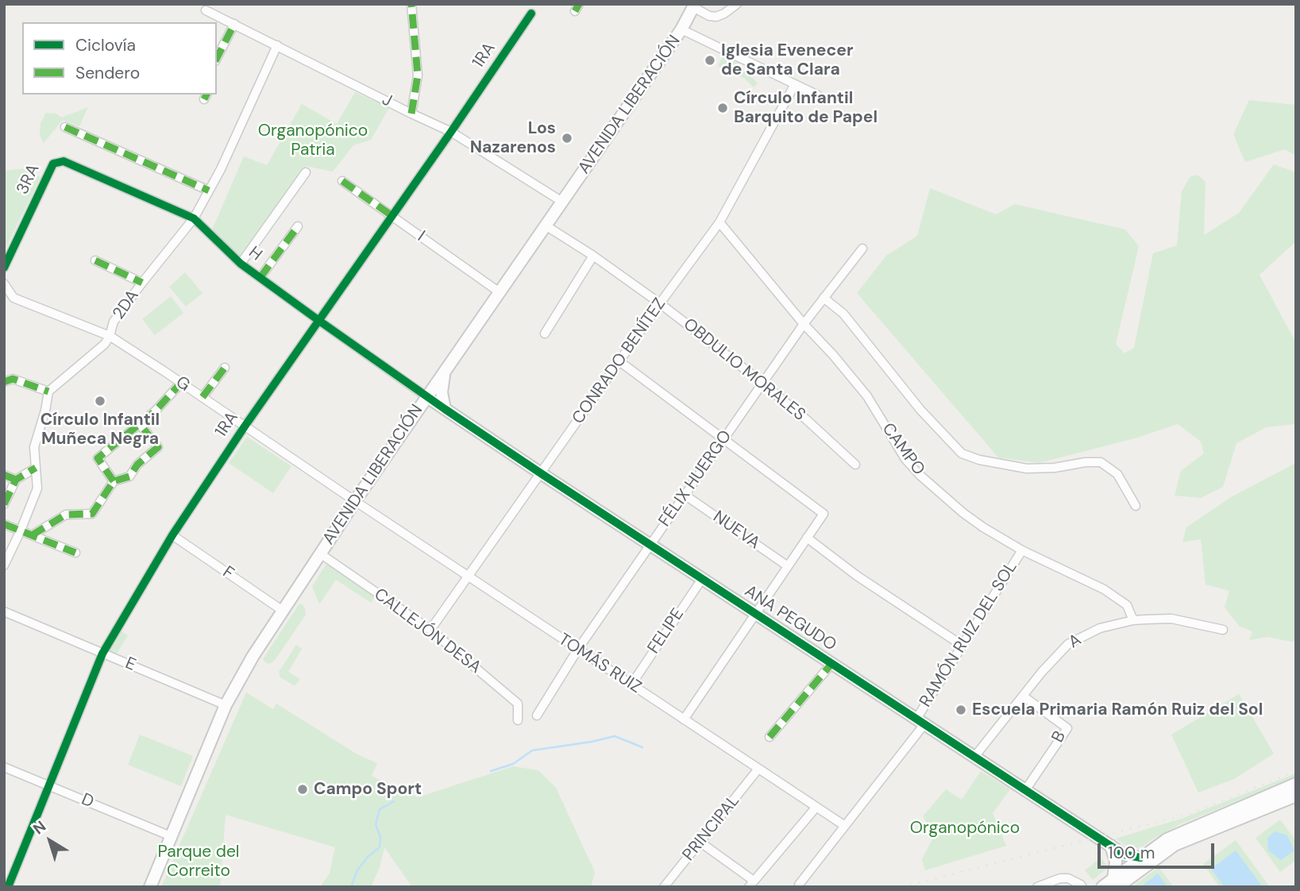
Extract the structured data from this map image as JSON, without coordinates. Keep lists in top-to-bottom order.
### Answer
{
  "streets": {
    "main road": ["AVENIDA LIBERACIÓN", "ANA PEGUDO"],
    "street": [
      "1RA",
      "J",
      "3RA",
      "I",
      "H",
      "2DA",
      "CONRADO BENÍTEZ",
      "OBDULIO MORALES",
      "G",
      "CAMPO",
      "FÉLIX HUERGO",
      "NUEVA",
      "F",
      "CALLEJÓN DESA",
      "FELIPE",
      "RAMÓN RUIZ DEL SOL",
      "A",
      "TOMÁS RUIZ",
      "E",
      "B",
      "D",
      "PRINCIPAL"
    ]
  },
  "crossings": [
    ["1RA", "J"],
    ["1RA", "I"],
    ["1RA", "H"],
    ["1RA", "G"],
    ["1RA", "F"],
    ["1RA", "E"],
    ["1RA", "D"],
    ["J", "AVENIDA LIBERACIÓN"],
    ["J", "2DA"],
    ["AVENIDA LIBERACIÓN", "I"],
    ["AVENIDA LIBERACIÓN", "H"],
    ["AVENIDA LIBERACIÓN", "OBDULIO MORALES"],
    ["AVENIDA LIBERACIÓN", "G"],
    ["AVENIDA LIBERACIÓN", "F"],
    ["AVENIDA LIBERACIÓN", "ANA PEGUDO"],
    ["AVENIDA LIBERACIÓN", "CALLEJÓN DESA"],
    ["AVENIDA LIBERACIÓN", "TOMÁS RUIZ"],
    ["AVENIDA LIBERACIÓN", "E"],
    ["AVENIDA LIBERACIÓN", "D"],
    ["3RA", "H"],
    ["H", "2DA"],
    ["H", "ANA PEGUDO"],
    ["2DA", "G"],
    ["CONRADO BENÍTEZ", "OBDULIO MORALES"],
    ["CONRADO BENÍTEZ", "CAMPO"],
    ["CONRADO BENÍTEZ", "ANA PEGUDO"],
    ["CONRADO BENÍTEZ", "CALLEJÓN DESA"],
    ["CONRADO BENÍTEZ", "TOMÁS RUIZ"],
    ["OBDULIO MORALES", "FÉLIX HUERGO"],
    ["G", "TOMÁS RUIZ"],
    ["CAMPO", "FÉLIX HUERGO"],
    ["CAMPO", "RAMÓN RUIZ DEL SOL"],
    ["CAMPO", "A"],
    ["FÉLIX HUERGO", "NUEVA"],
    ["FÉLIX HUERGO", "ANA PEGUDO"],
    ["FÉLIX HUERGO", "TOMÁS RUIZ"],
    ["ANA PEGUDO", "FELIPE"],
    ["ANA PEGUDO", "RAMÓN RUIZ DEL SOL"],
    ["ANA PEGUDO", "A"],
    ["ANA PEGUDO", "B"],
    ["FELIPE", "TOMÁS RUIZ"],
    ["RAMÓN RUIZ DEL SOL", "TOMÁS RUIZ"],
    ["A", "B"],
    ["TOMÁS RUIZ", "PRINCIPAL"]
  ],
  "parks": ["Organopónico Patria", "Organopónico", "Parque del Correito"],
  "places": [
    "Iglesia Evenecer de Santa Clara",
    "Círculo Infantil Barquito de Papel",
    "Los Nazarenos",
    "Círculo Infantil Muñeca Negra",
    "Escuela Primaria Ramón Ruiz del Sol",
    "Campo Sport"
  ],
  "legend": ["Ciclovía", "Sendero"],
  "scale_bar": "100 m",
  "north": "top left"
}
